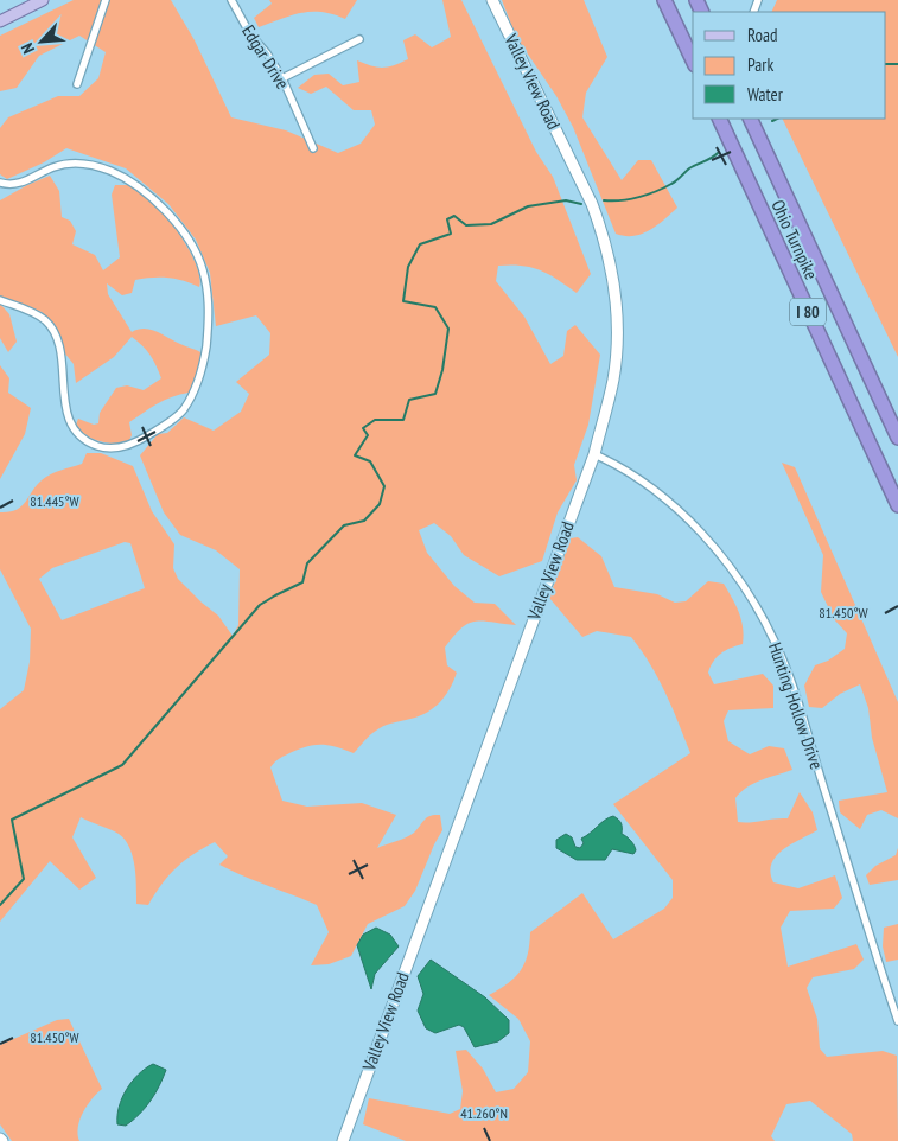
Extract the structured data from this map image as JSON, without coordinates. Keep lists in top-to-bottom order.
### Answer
{
  "streets": {
    "highway": ["Ohio Turnpike", "I 80"],
    "main road": ["Valley View Road"],
    "street": ["Edgar Drive", "Hunting Hollow Drive"]
  },
  "crossings": [
    ["Valley View Road", "Hunting Hollow Drive"]
  ],
  "legend": ["Road", "Park", "Water"],
  "north": "bottom left",
  "coordinates": ["81.445°W", "81.450°W", "41.260°N"]
}
